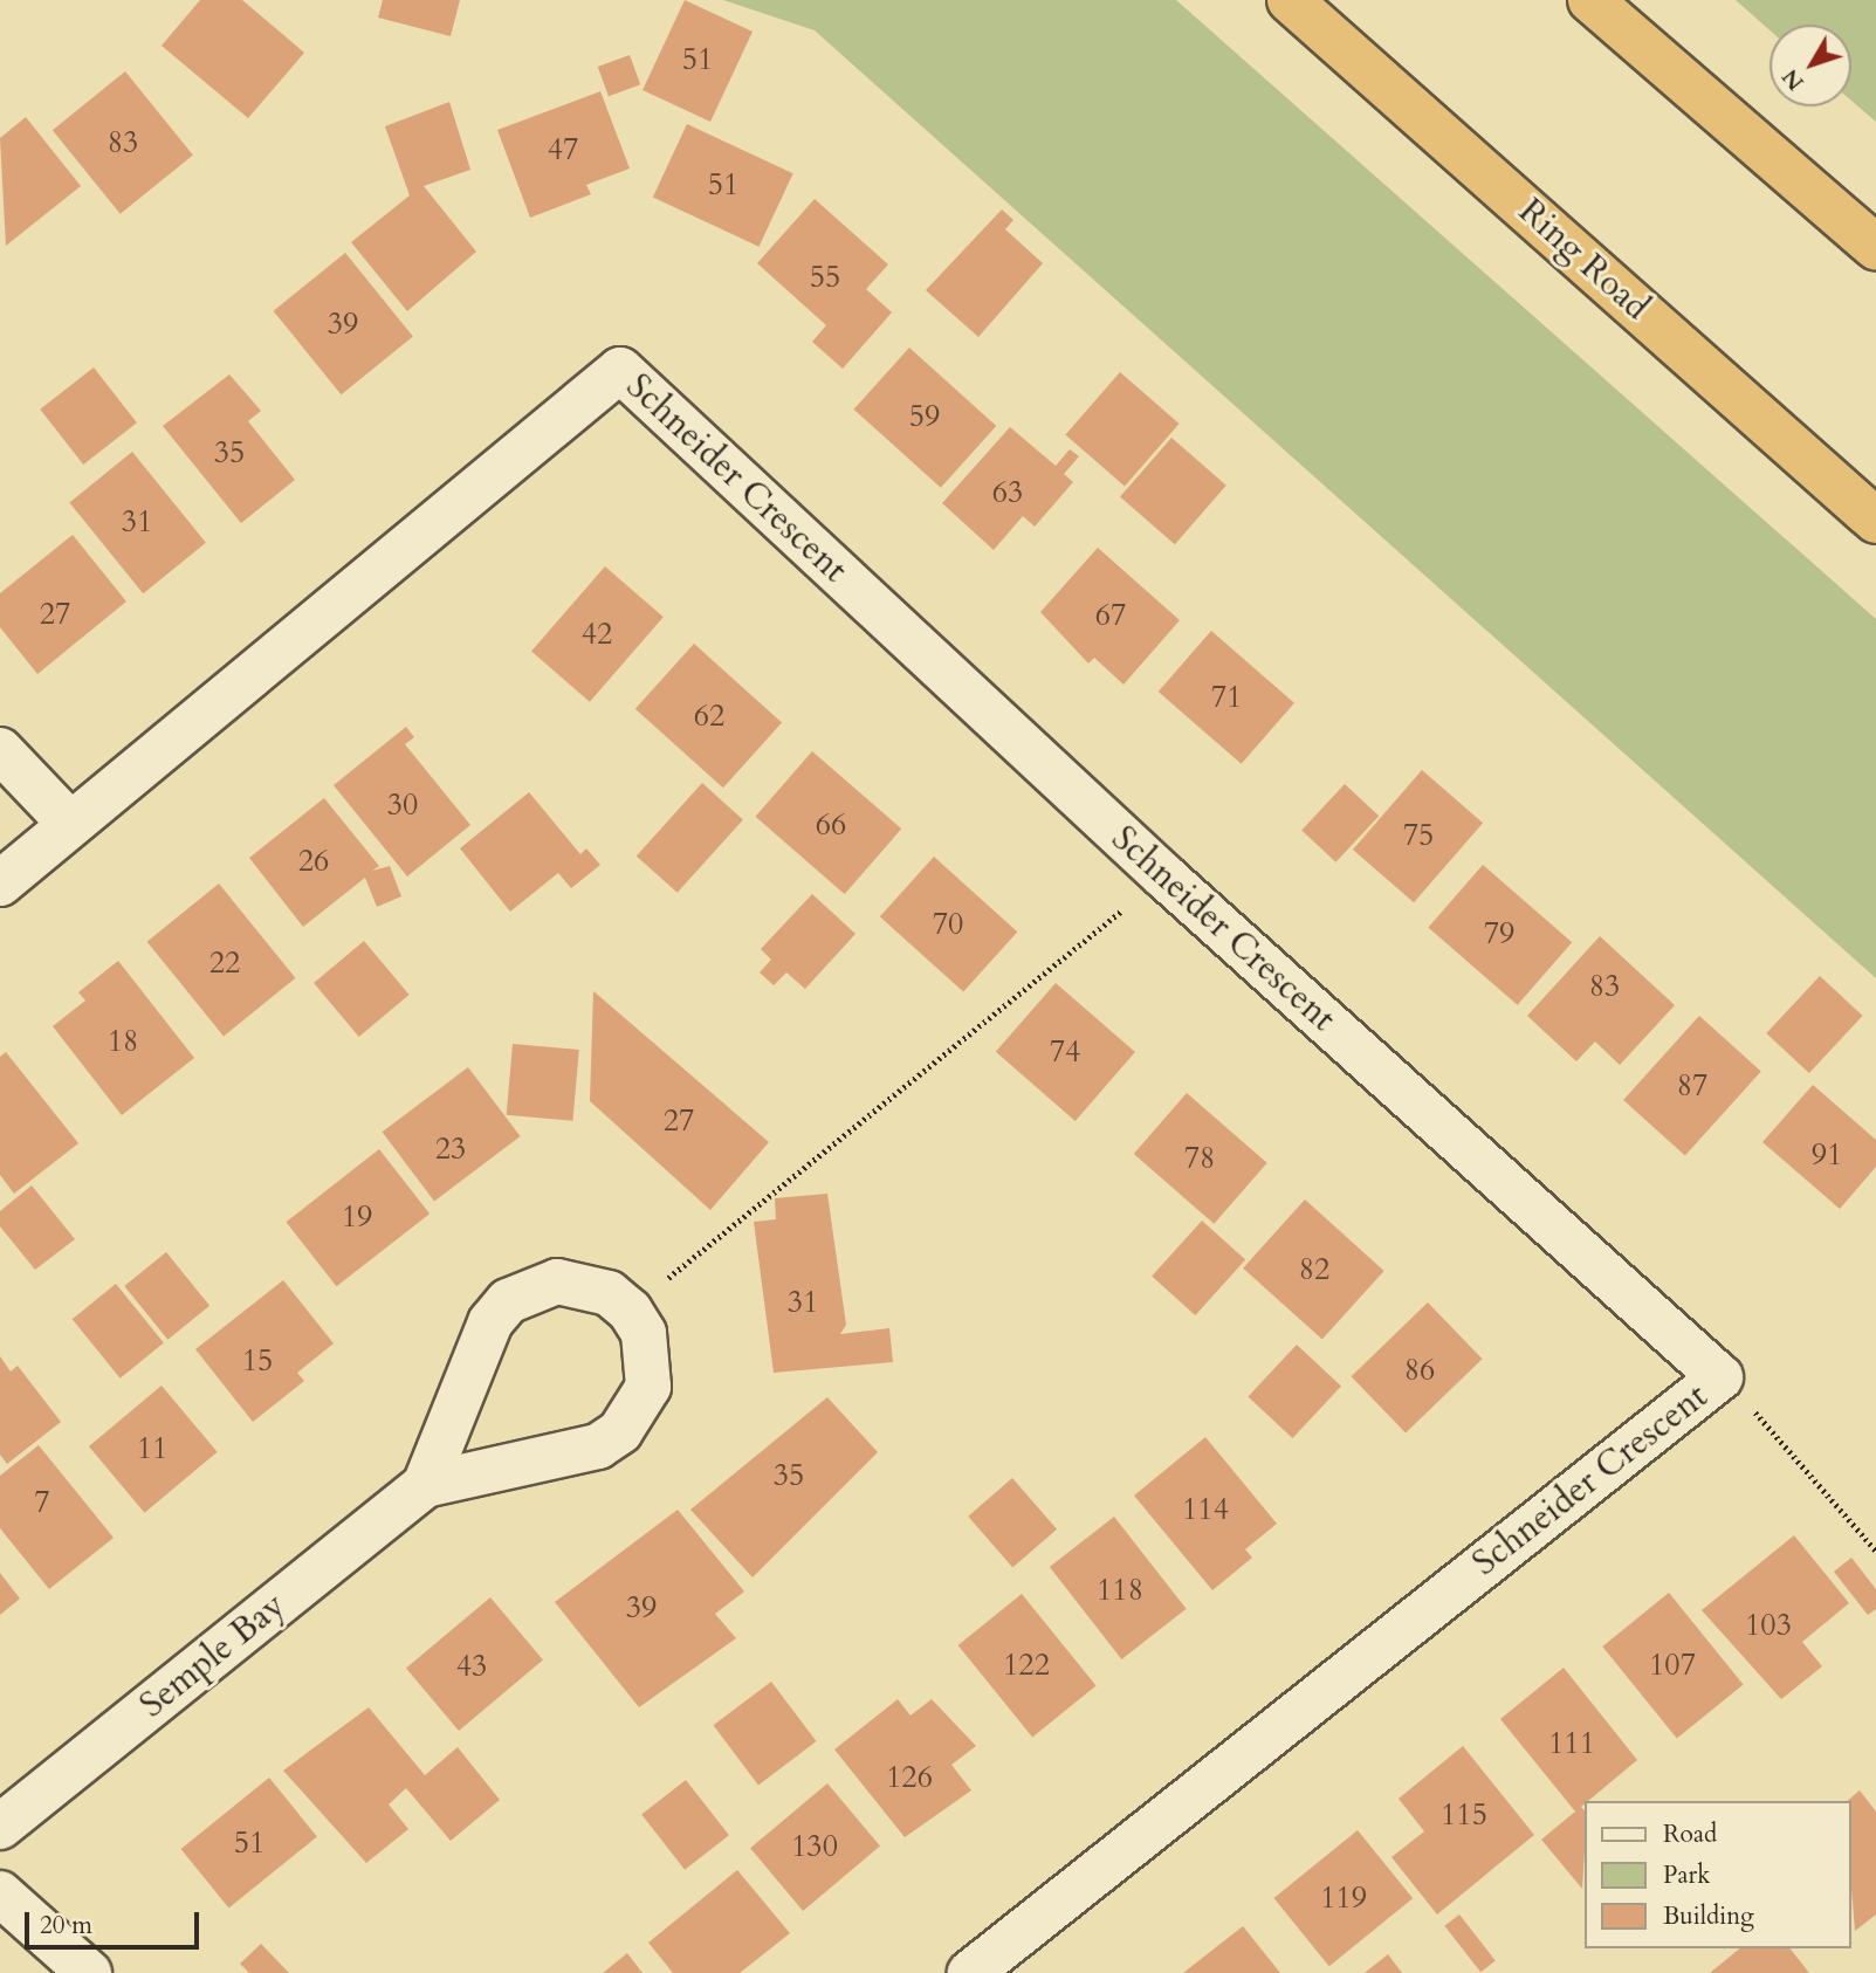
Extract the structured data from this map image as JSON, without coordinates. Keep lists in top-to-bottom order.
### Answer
{
  "streets": {
    "highway": ["Ring Road"],
    "street": ["Schneider Crescent", "Semple Bay"]
  },
  "house_numbers": [
    "51",
    "83",
    "47",
    "51",
    "55",
    "39",
    "59",
    "35",
    "63",
    "31",
    "27",
    "67",
    "42",
    "71",
    "62",
    "30",
    "66",
    "75",
    "26",
    "70",
    "79",
    "22",
    "83",
    "18",
    "74",
    "87",
    "27",
    "23",
    "91",
    "78",
    "19",
    "82",
    "31",
    "15",
    "86",
    "11",
    "35",
    "7",
    "114",
    "118",
    "39",
    "103",
    "122",
    "107",
    "43",
    "111",
    "126",
    "115",
    "51",
    "130",
    "119"
  ],
  "legend": ["Road", "Park", "Building"],
  "scale_bar": "20 m",
  "north": "bottom left"
}
